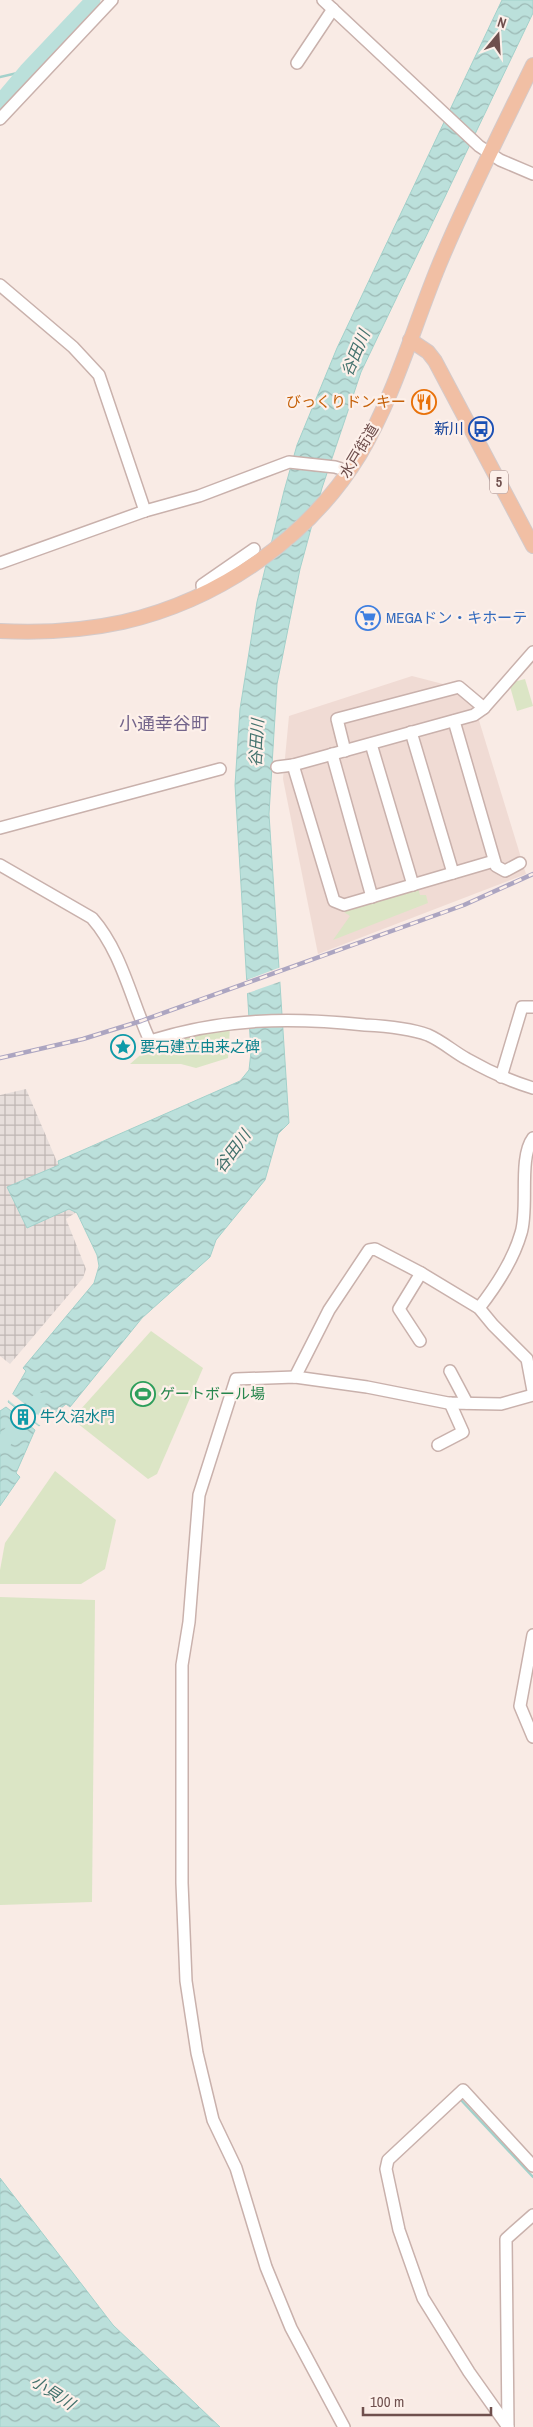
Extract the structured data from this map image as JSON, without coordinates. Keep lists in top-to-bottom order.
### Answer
{
  "streets": {
    "main road": ["水戸街道", "5"]
  },
  "crossings": [
    ["水戸街道", "5"]
  ],
  "districts": ["小通幸谷町"],
  "water": ["谷田川", "小貝川"],
  "places": {
    "restaurant": ["びっくりドンキー"],
    "bus stop": ["新川"],
    "supermarket": ["MEGAドン・キホーテ"],
    "place": ["要石建立由来之碑"],
    "sports": ["ゲートボール場"],
    "building": ["牛久沼水門"]
  },
  "scale_bar": "100 m",
  "north": "top"
}
